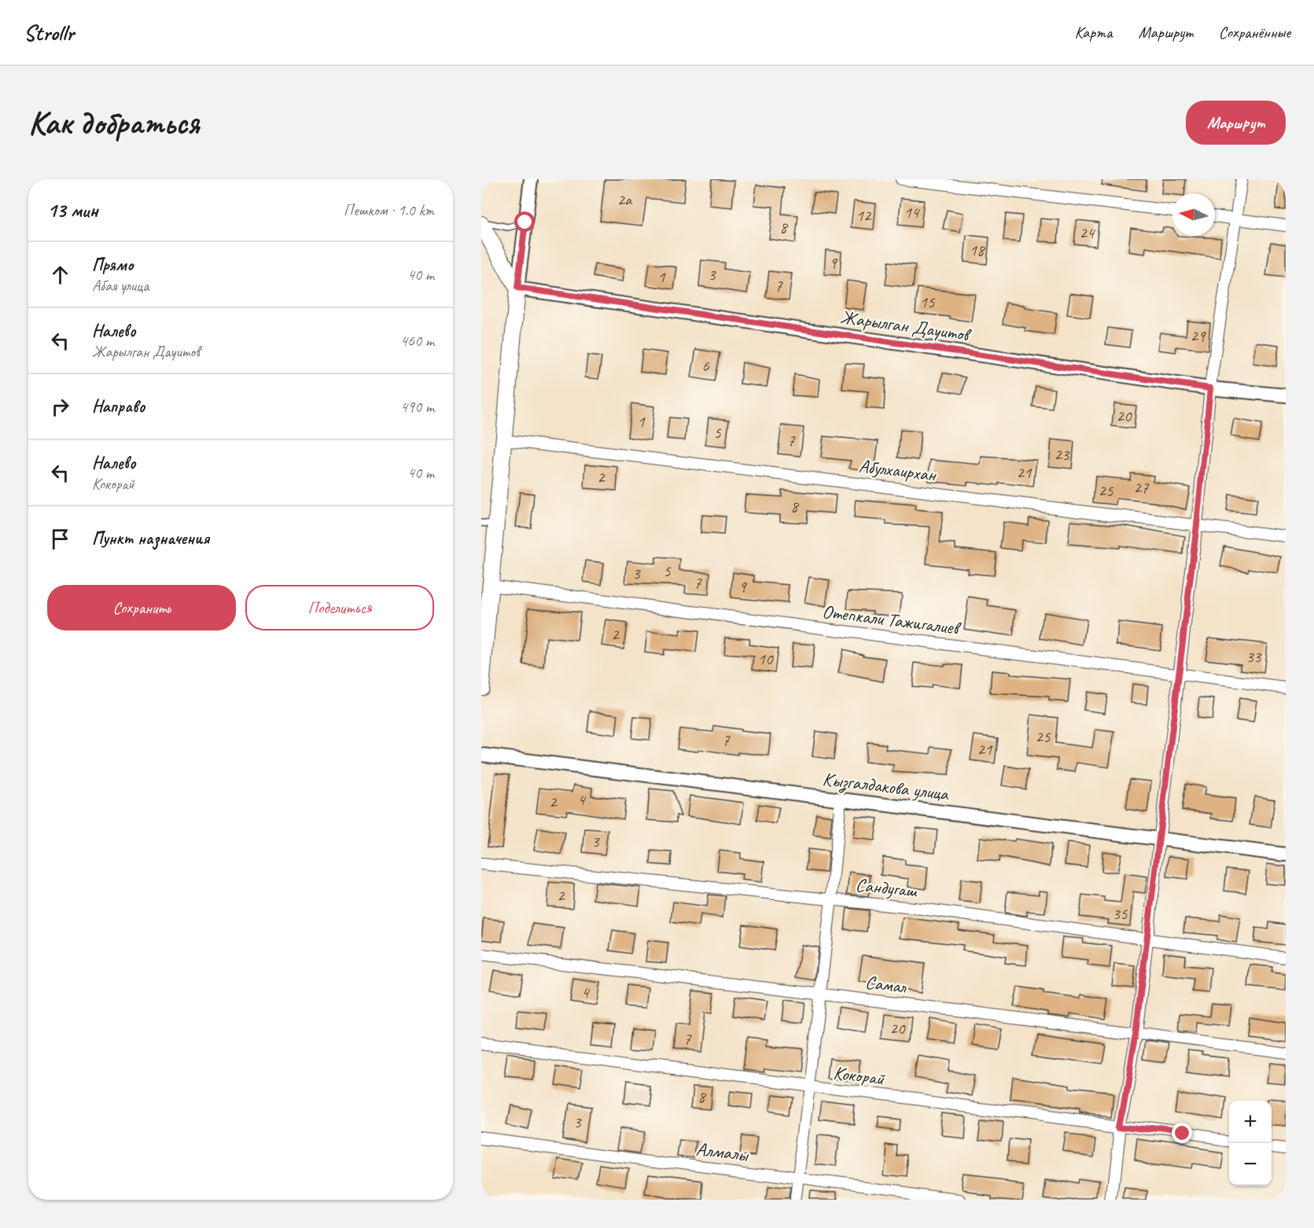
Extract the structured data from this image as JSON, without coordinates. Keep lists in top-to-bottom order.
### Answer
{
  "streets": {
    "street": [
      "Жарылган Дауитов",
      "Абулхаирхан",
      "Отепкали Тажигалиев",
      "Кызгалдакова улица",
      "Сандугаш",
      "Самал",
      "Кокорай",
      "Алмалы"
    ]
  },
  "house_numbers": [
    "2а",
    "14",
    "12",
    "8",
    "24",
    "18",
    "9",
    "3",
    "1",
    "7",
    "15",
    "29",
    "6",
    "20",
    "1",
    "5",
    "7",
    "23",
    "21",
    "2",
    "27",
    "25",
    "8",
    "5",
    "3",
    "7",
    "9",
    "2",
    "33",
    "10",
    "25",
    "7",
    "21",
    "4",
    "2",
    "3",
    "2",
    "35",
    "4",
    "20",
    "7",
    "8",
    "3"
  ],
  "north": "left",
  "page": {
    "header": "Strollr",
    "nav": ["Карта", "Маршрут", "Сохранённые"],
    "buttons": [
      "Маршрут",
      ["Сохранить", "Поделиться"]
    ],
    "title": "Как добраться",
    "heading": ["13 мин", "Пешком · 1.0 km"],
    "list": [
      ["Прямо", "Абая улица", "40 m"],
      ["Налево", "Жарылган Дауитов", "460 m"],
      ["Направо", "490 m"],
      ["Налево", "Кокорай", "40 m"],
      "Пункт назначения"
    ],
    "map_buttons": ["+", "−"]
  }
}
